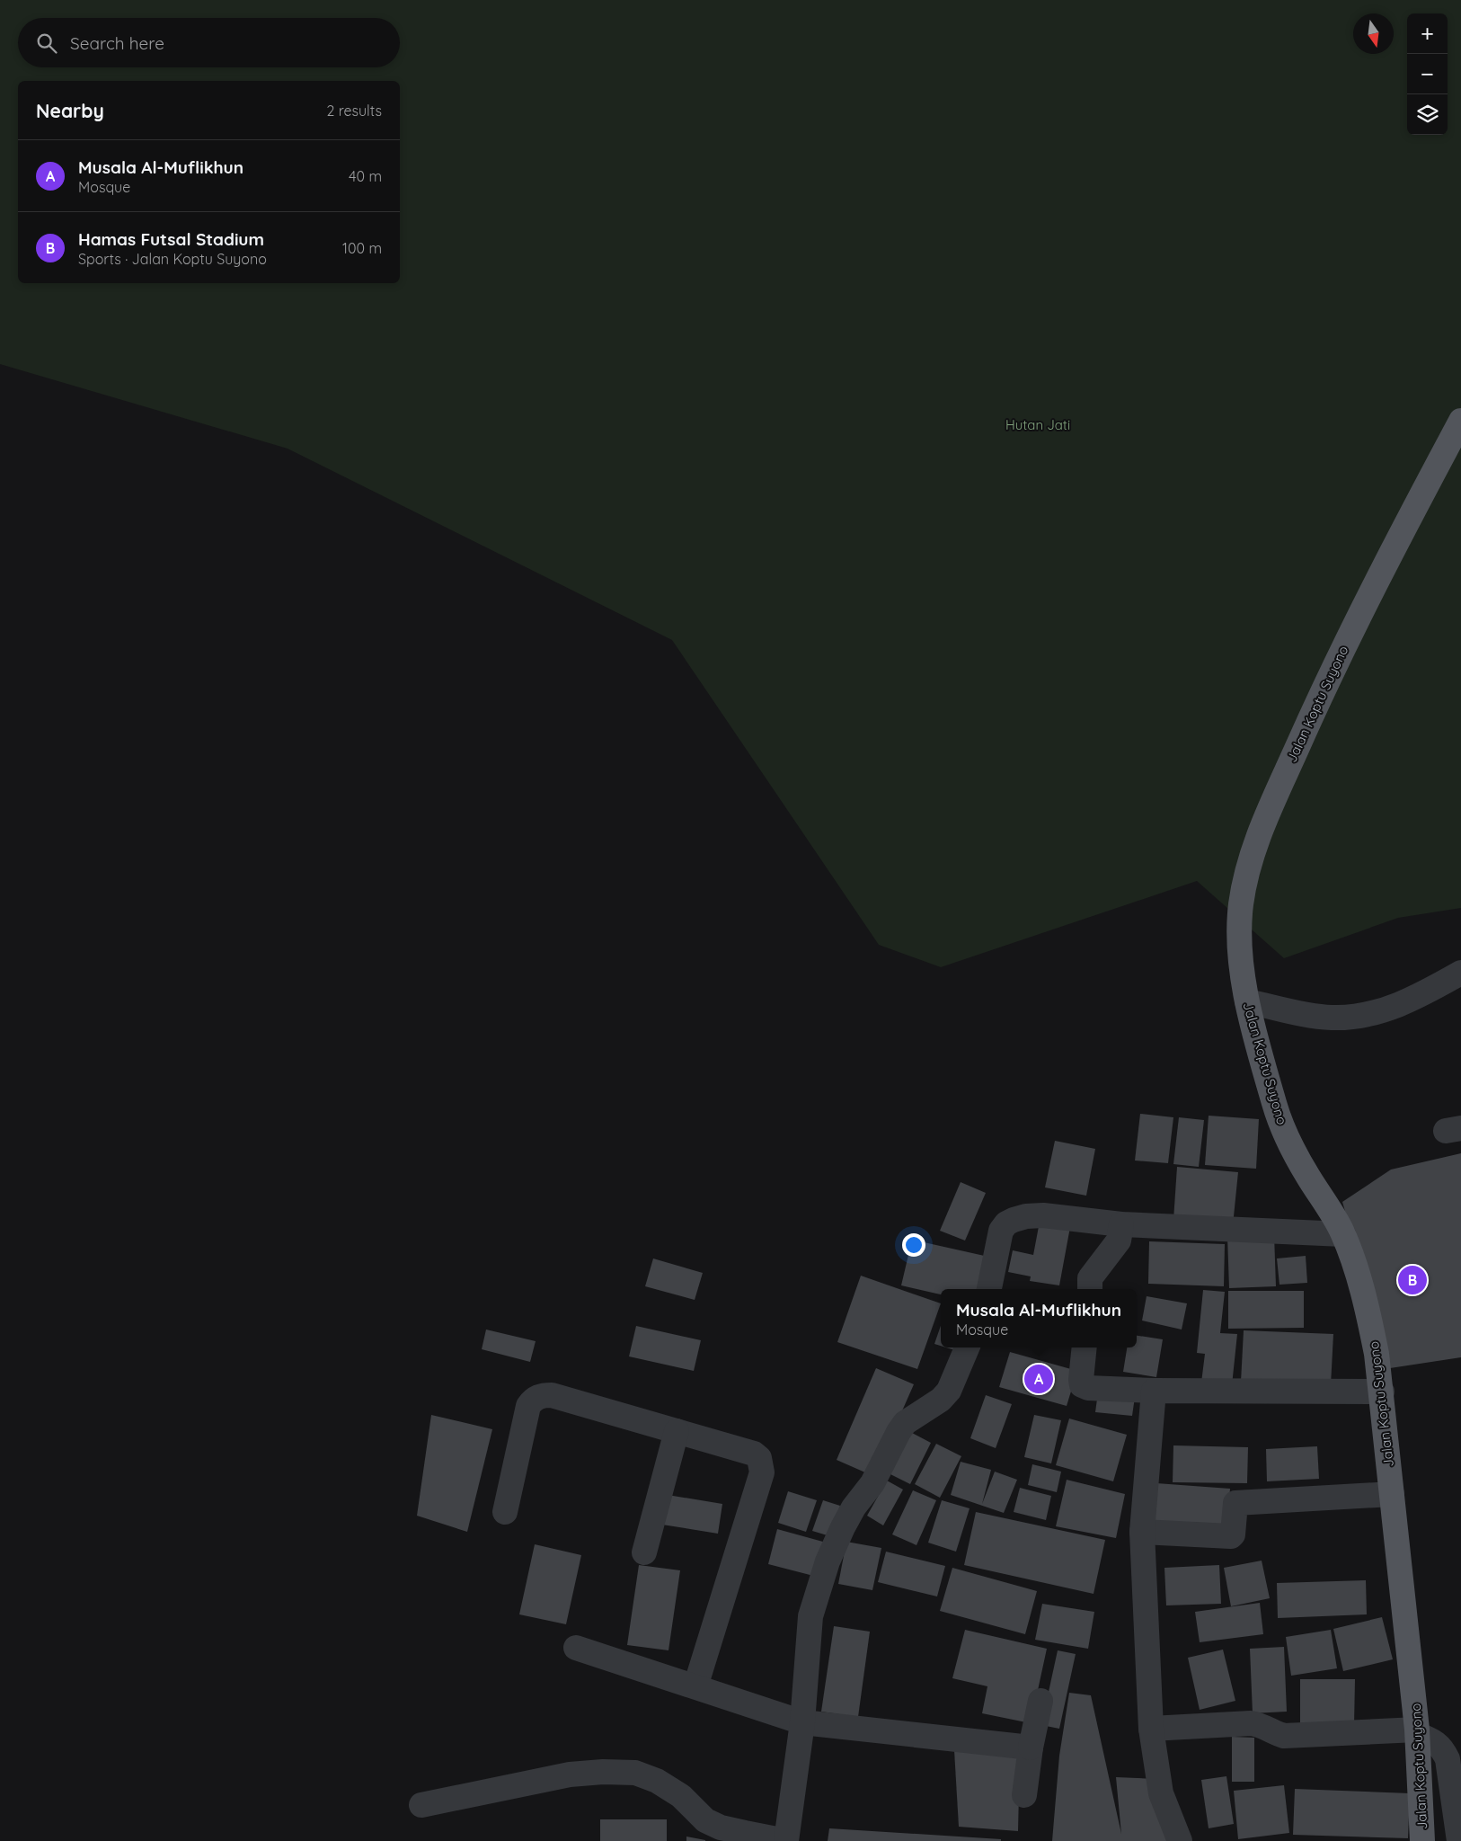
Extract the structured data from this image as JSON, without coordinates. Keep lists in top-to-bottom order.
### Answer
{
  "streets": {
    "main road": ["Jalan Koptu Suyono"]
  },
  "parks": ["Hutan Jati"],
  "north": "bottom",
  "page": {
    "map_buttons": ["+", "−"],
    "search": "Search here",
    "heading": ["Nearby", "2 results"],
    "list": [
      {
        "mark": "A",
        "name": "Musala Al-Muflikhun",
        "note": "Mosque",
        "value": "40 m"
      },
      {
        "mark": "B",
        "name": "Hamas Futsal Stadium",
        "note": "Sports · Jalan Koptu Suyono",
        "value": "100 m"
      }
    ],
    "pins": ["B", "A"],
    "popup": ["Musala Al-Muflikhun", "Mosque"]
  }
}
